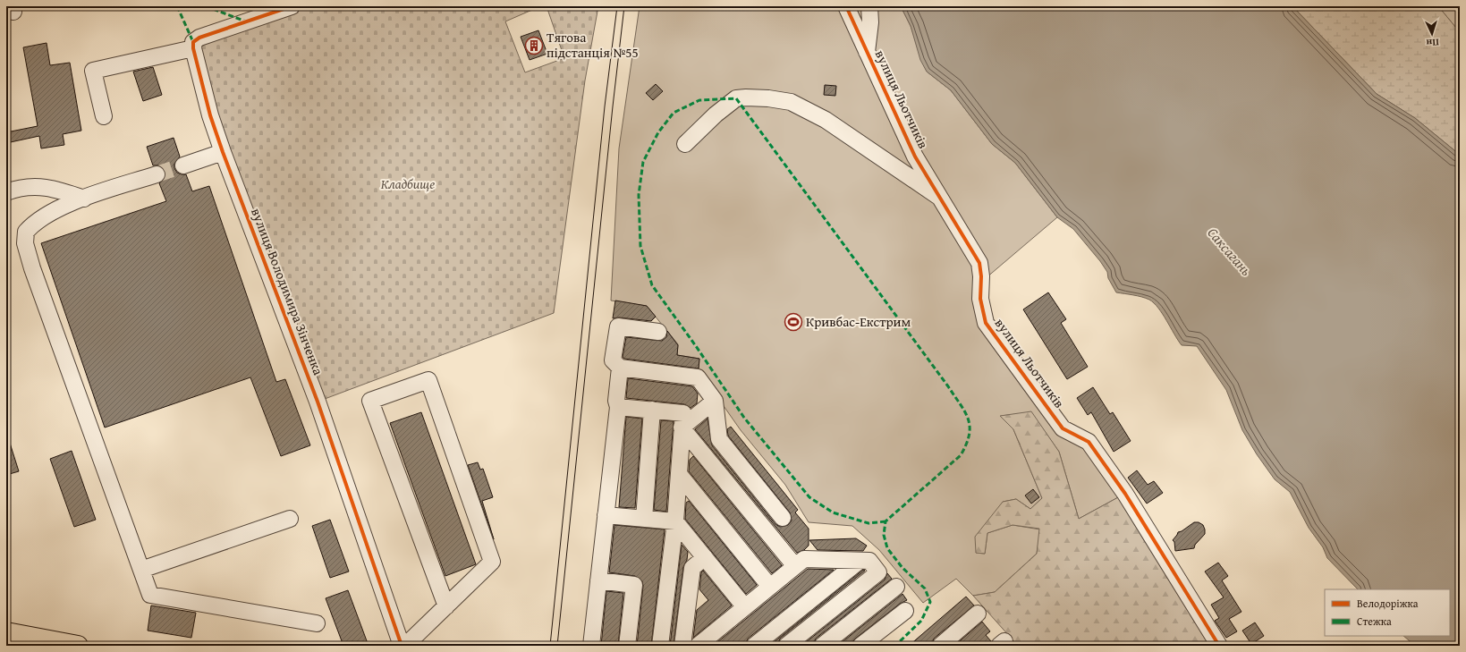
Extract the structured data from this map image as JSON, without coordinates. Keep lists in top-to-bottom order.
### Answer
{
  "streets": {
    "street": ["вулиця Льотчиків", "вулиця Володимира Зінченка"]
  },
  "water": ["Саксагань"],
  "parks": ["Кладбище"],
  "places": {
    "building": ["Тягова підстанція №55"],
    "sports": ["Кривбас-Екстрим"]
  },
  "legend": ["Велодоріжка", "Стежка"],
  "north": "bottom"
}
